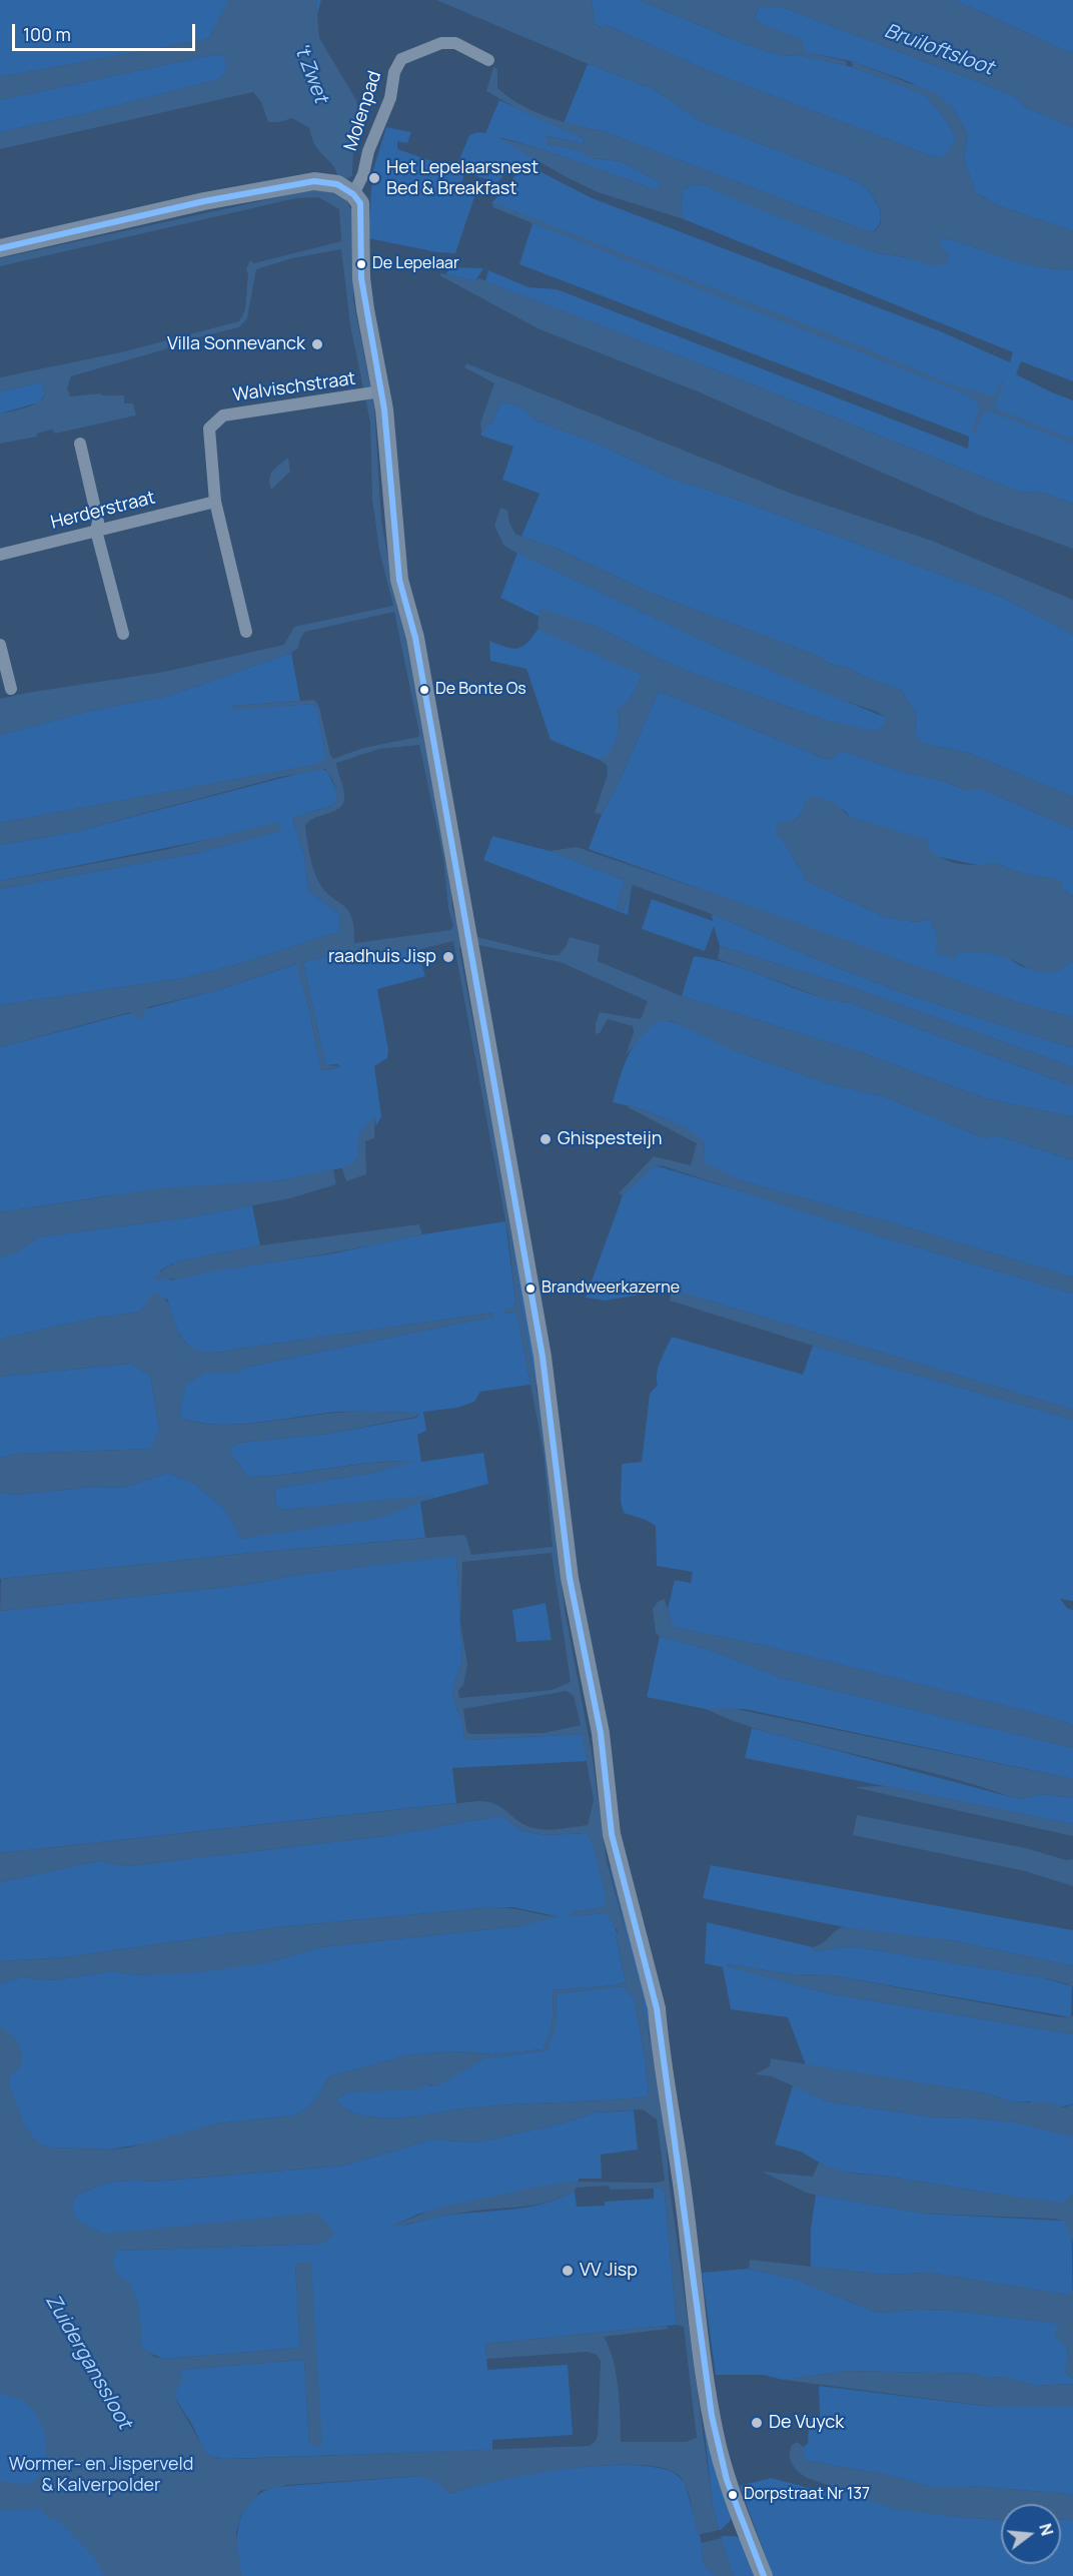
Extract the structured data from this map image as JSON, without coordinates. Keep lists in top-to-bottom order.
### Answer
{
  "streets": {
    "street": ["Molenpad", "Walvischstraat", "Herderstraat"]
  },
  "crossings": [
    ["Walvischstraat", "Herderstraat"]
  ],
  "water": ["Bruiloftsloot", "'t Zwet", "Zuiderganssloot"],
  "parks": ["Wormer- en Jisperveld & Kalverpolder"],
  "places": [
    "Het Lepelaarsnest Bed & Breakfast",
    "De Lepelaar",
    "Villa Sonnevanck",
    "De Bonte Os",
    "raadhuis Jisp",
    "Ghispesteijn",
    "Brandweerkazerne",
    "VV Jisp",
    "De Vuyck",
    "Dorpstraat Nr 137"
  ],
  "scale_bar": "100 m",
  "north": "right"
}
